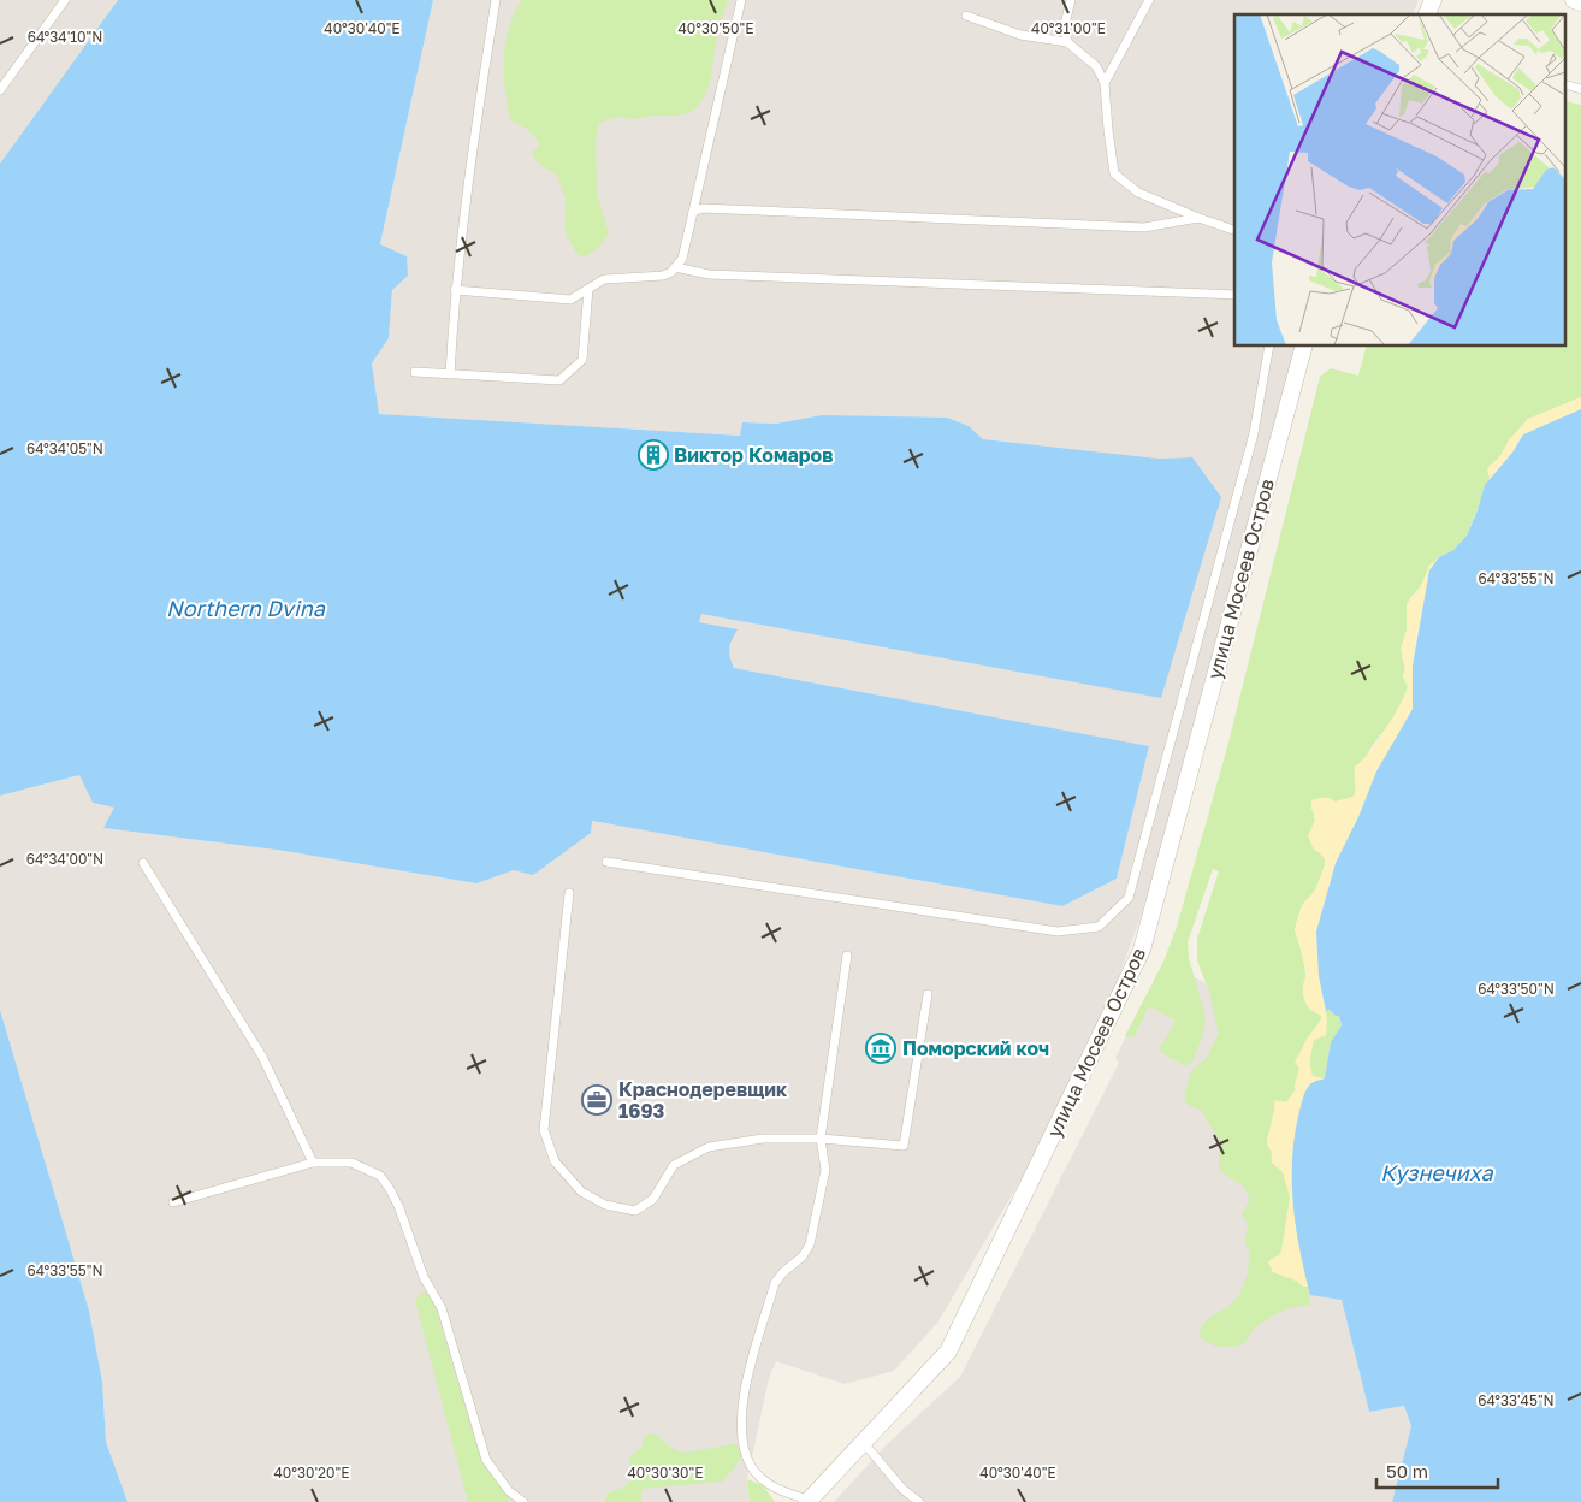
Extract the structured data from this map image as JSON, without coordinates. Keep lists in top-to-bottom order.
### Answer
{
  "streets": {
    "street": ["улица Мосеев Остров"]
  },
  "water": ["Northern Dvina", "Кузнечиха"],
  "places": {
    "building": ["Виктор Комаров"],
    "museum": ["Поморский коч"],
    "office": ["Краснодеревщик 1693"]
  },
  "scale_bar": "50 m",
  "coordinates": [
    "40°30'40\"E",
    "40°30'50\"E",
    "40°31'00\"E",
    "64°34'10\"N",
    "64°34'05\"N",
    "64°33'55\"N",
    "64°34'00\"N",
    "64°33'50\"N",
    "64°33'45\"N",
    "40°30'20\"E",
    "40°30'30\"E"
  ]
}
